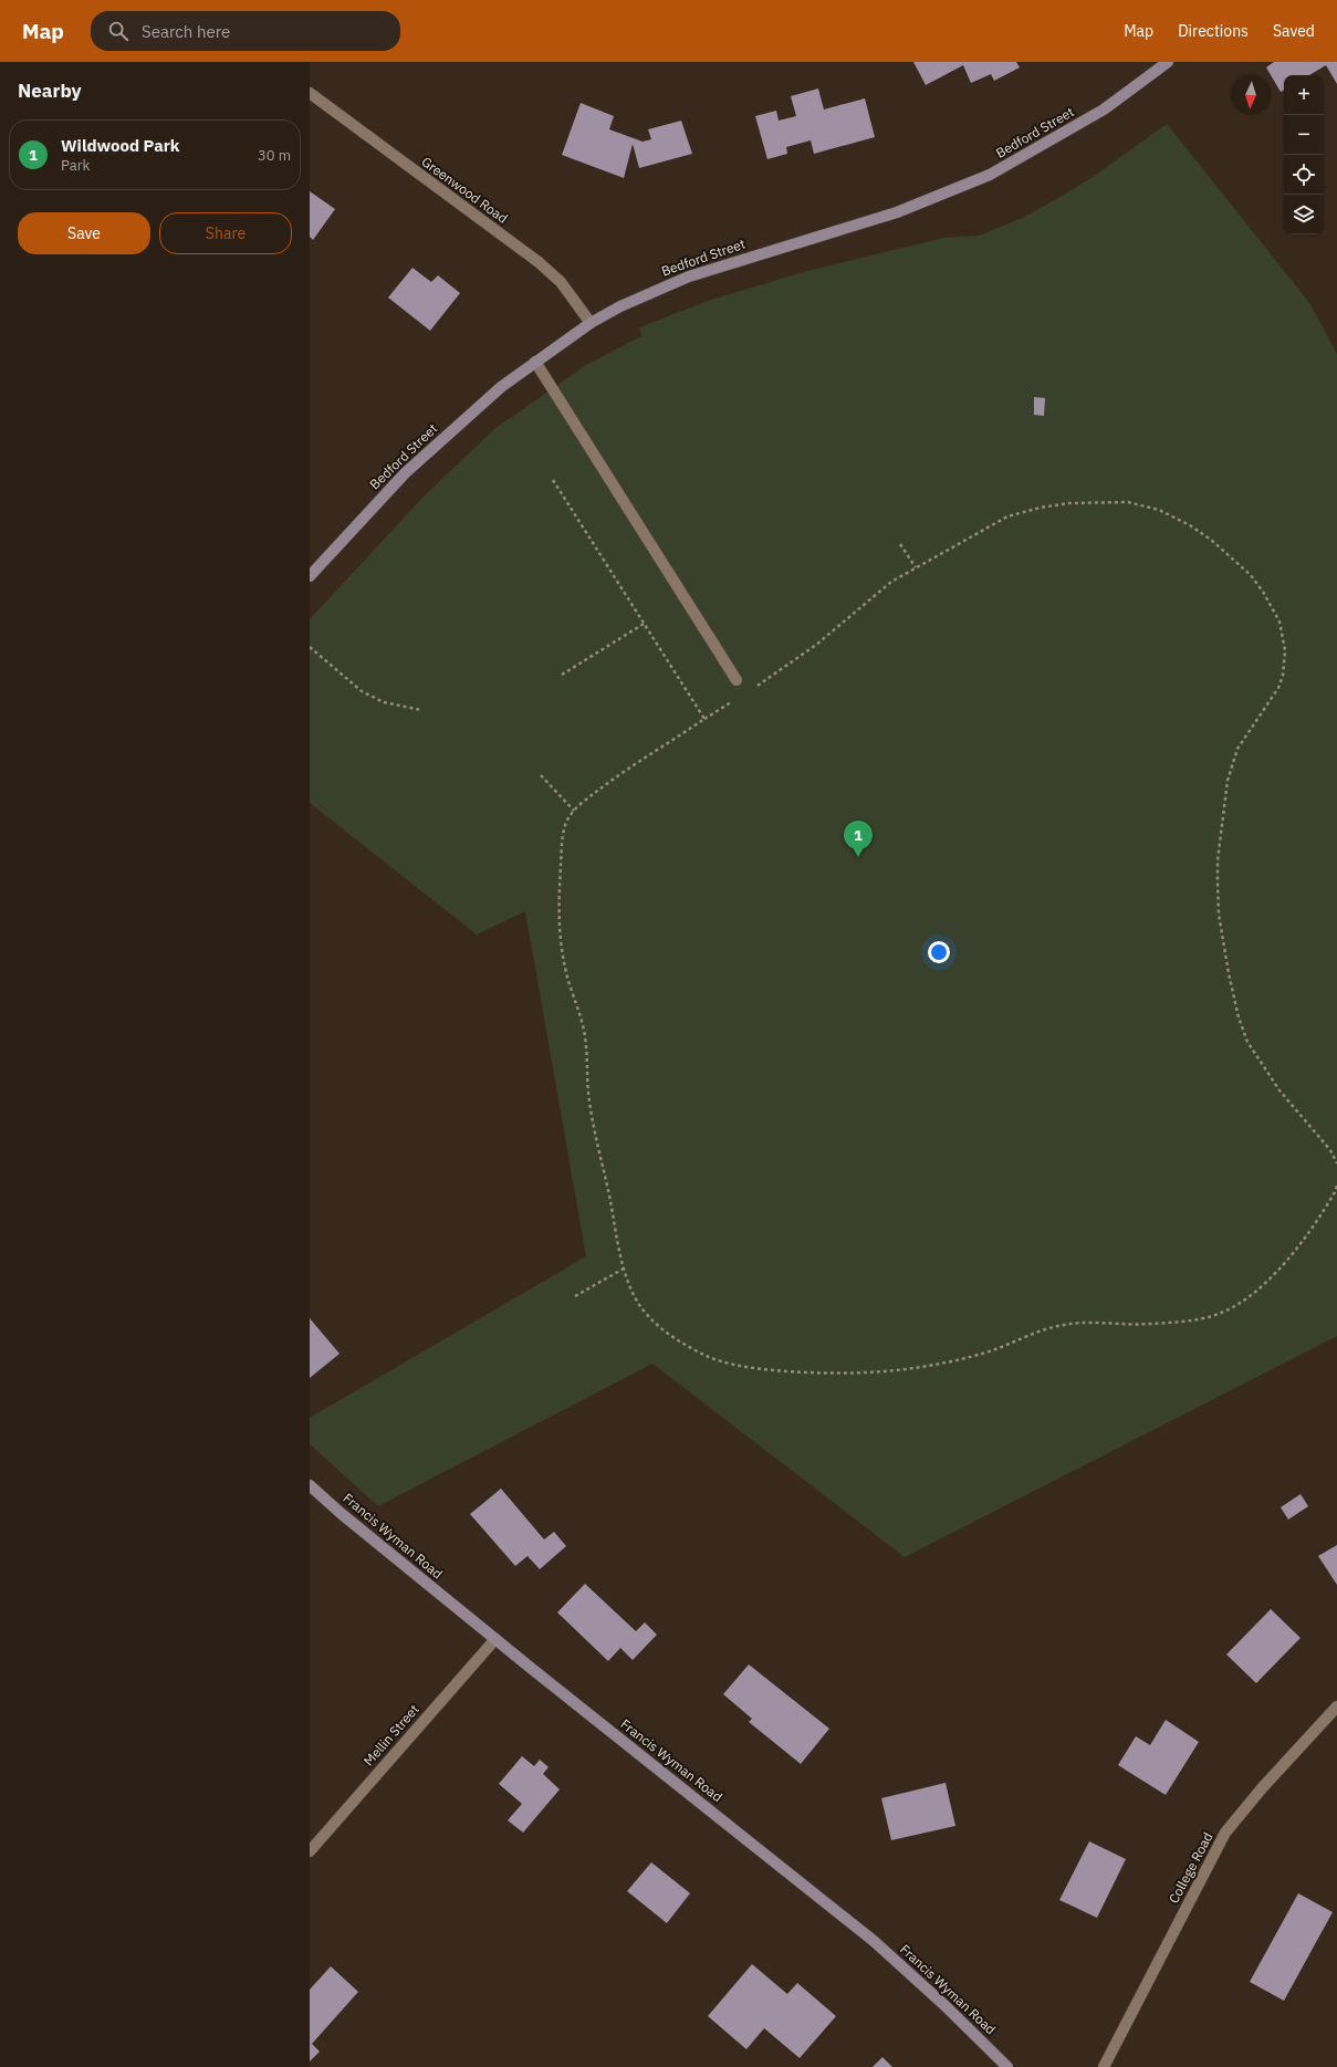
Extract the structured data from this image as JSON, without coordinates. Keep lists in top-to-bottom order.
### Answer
{
  "streets": {
    "main road": ["Bedford Street", "Francis Wyman Road"],
    "street": ["Greenwood Road", "Mellin Street", "College Road"]
  },
  "crossings": [
    ["Bedford Street", "Greenwood Road"],
    ["Francis Wyman Road", "Mellin Street"]
  ],
  "north": "bottom",
  "page": {
    "header": "Map",
    "search": "Search here",
    "nav": ["Map", "Directions", "Saved"],
    "heading": "Nearby",
    "map_buttons": ["+", "−"],
    "list": [
      {
        "mark": "1",
        "name": "Wildwood Park",
        "note": "Park",
        "value": "30 m"
      }
    ],
    "buttons": ["Save", "Share"],
    "pins": "1"
  }
}
